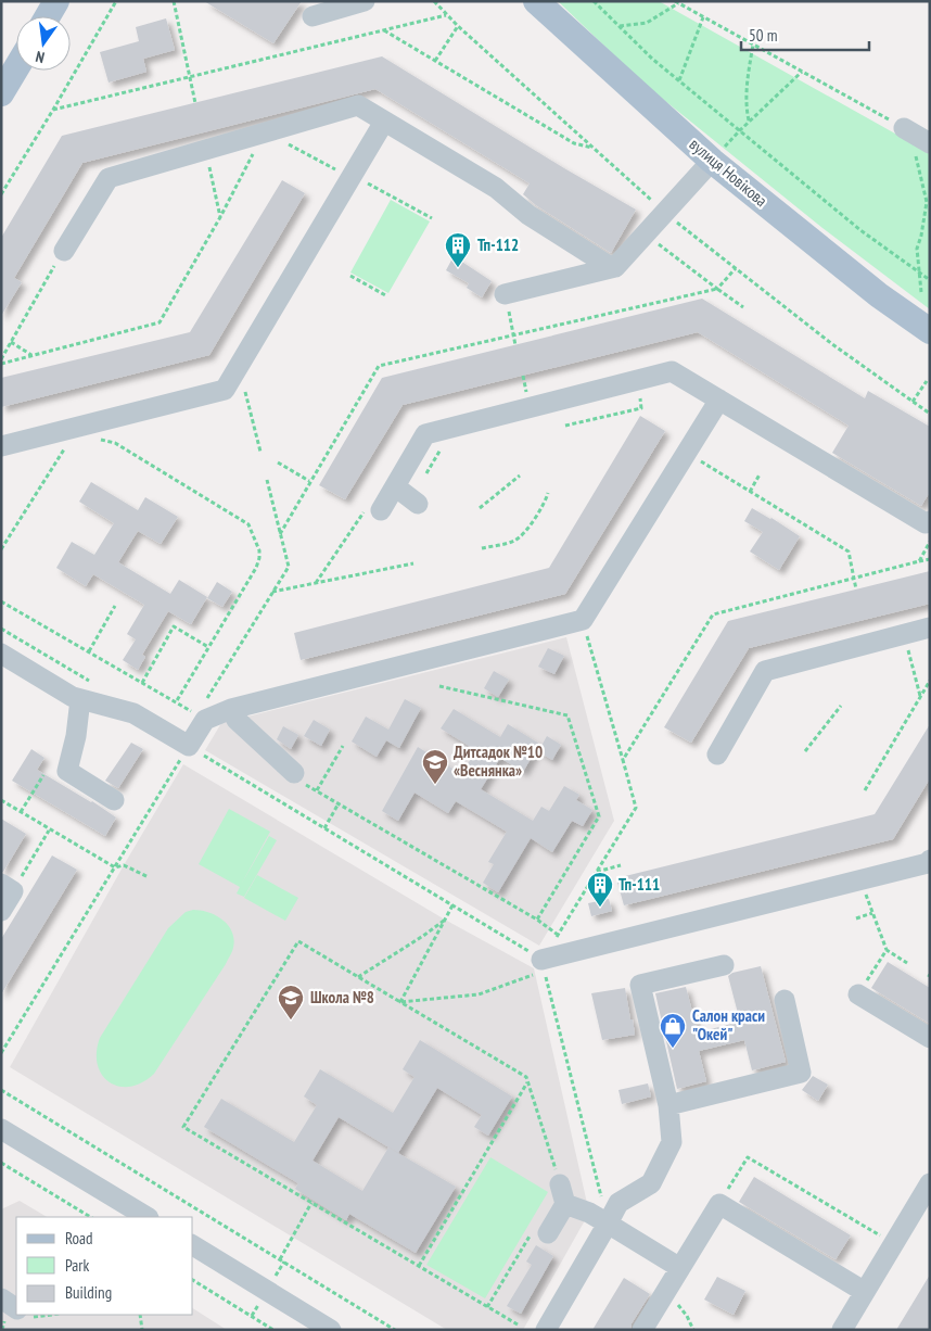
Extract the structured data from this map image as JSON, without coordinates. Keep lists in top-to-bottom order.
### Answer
{
  "streets": {
    "main road": ["вулиця Новікова"]
  },
  "places": {
    "building": ["Тп-112", "Тп-111"],
    "school or university": ["Дитсадок №10 «Веснянка»", "Школа №8"],
    "shop": ["Салон краси \"Окей\""]
  },
  "legend": ["Road", "Park", "Building"],
  "scale_bar": "50 m",
  "north": "bottom"
}
